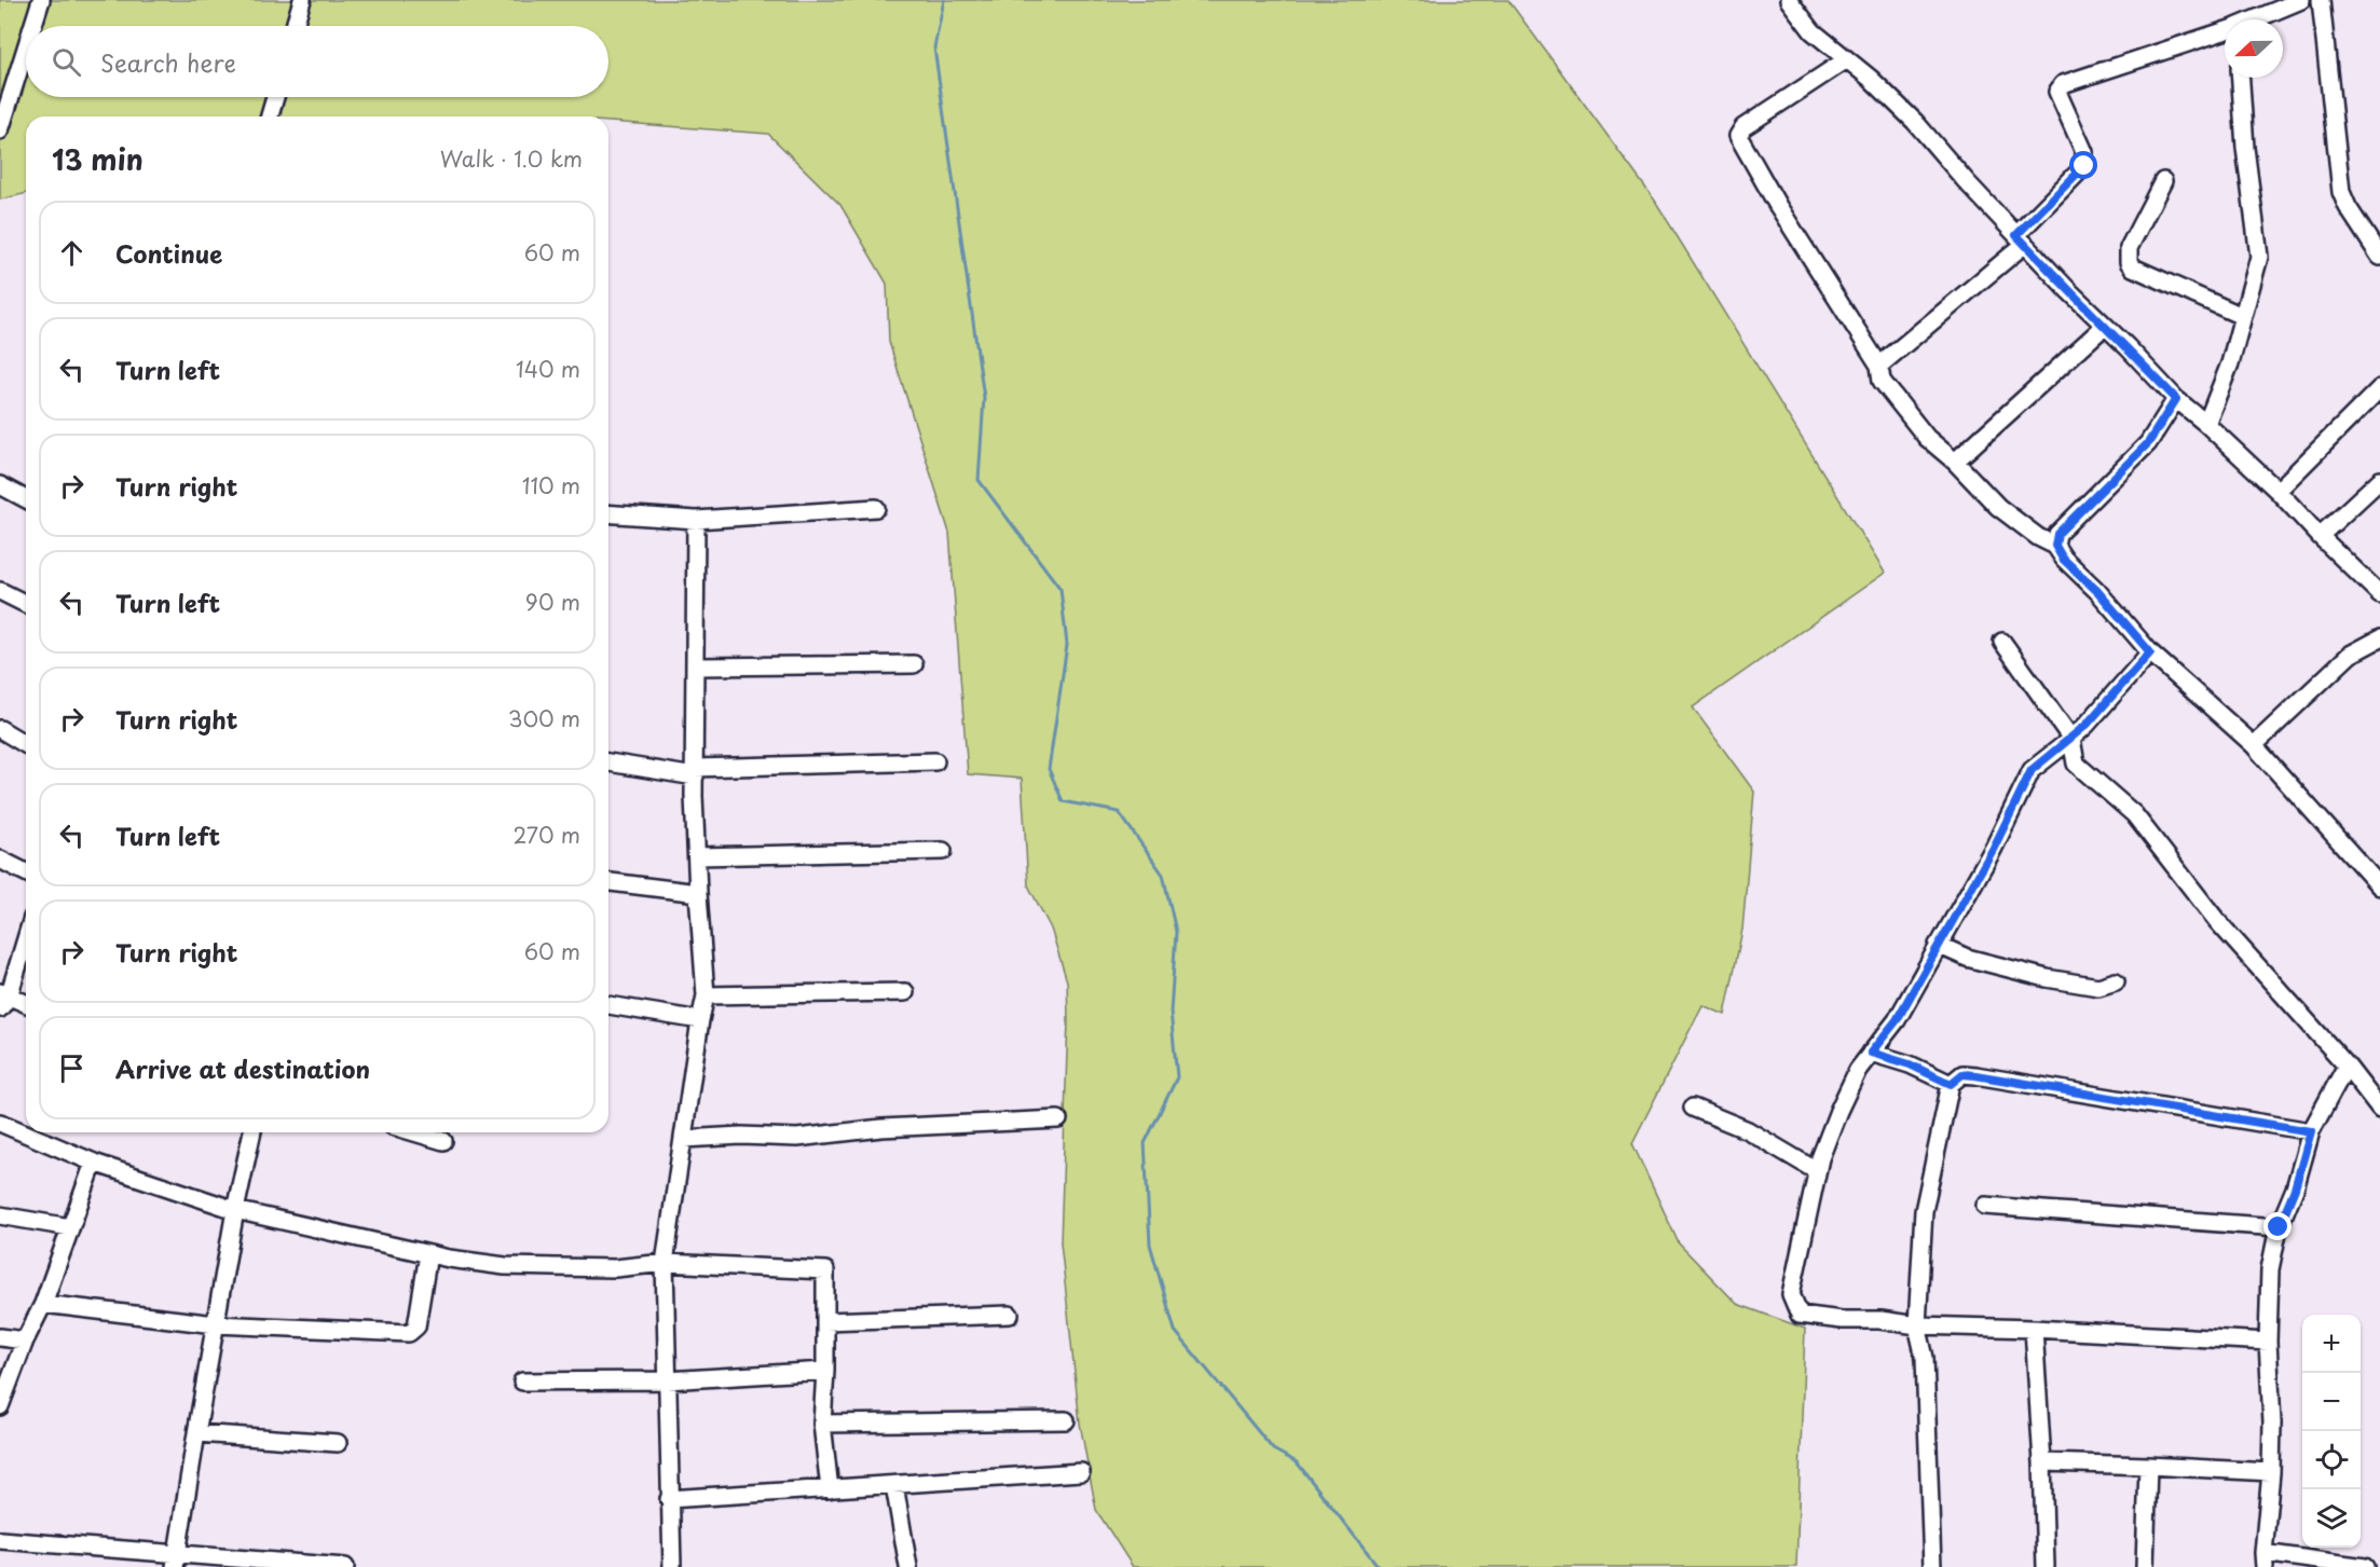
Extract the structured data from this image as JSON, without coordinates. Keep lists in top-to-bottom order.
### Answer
{
  "north": "left",
  "page": {
    "search": "Search here",
    "heading": ["13 min", "Walk · 1.0 km"],
    "list": [
      ["Continue", "60 m"],
      ["Turn left", "140 m"],
      ["Turn right", "110 m"],
      ["Turn left", "90 m"],
      ["Turn right", "300 m"],
      ["Turn left", "270 m"],
      ["Turn right", "60 m"],
      "Arrive at destination"
    ],
    "map_buttons": ["+", "−"]
  }
}
